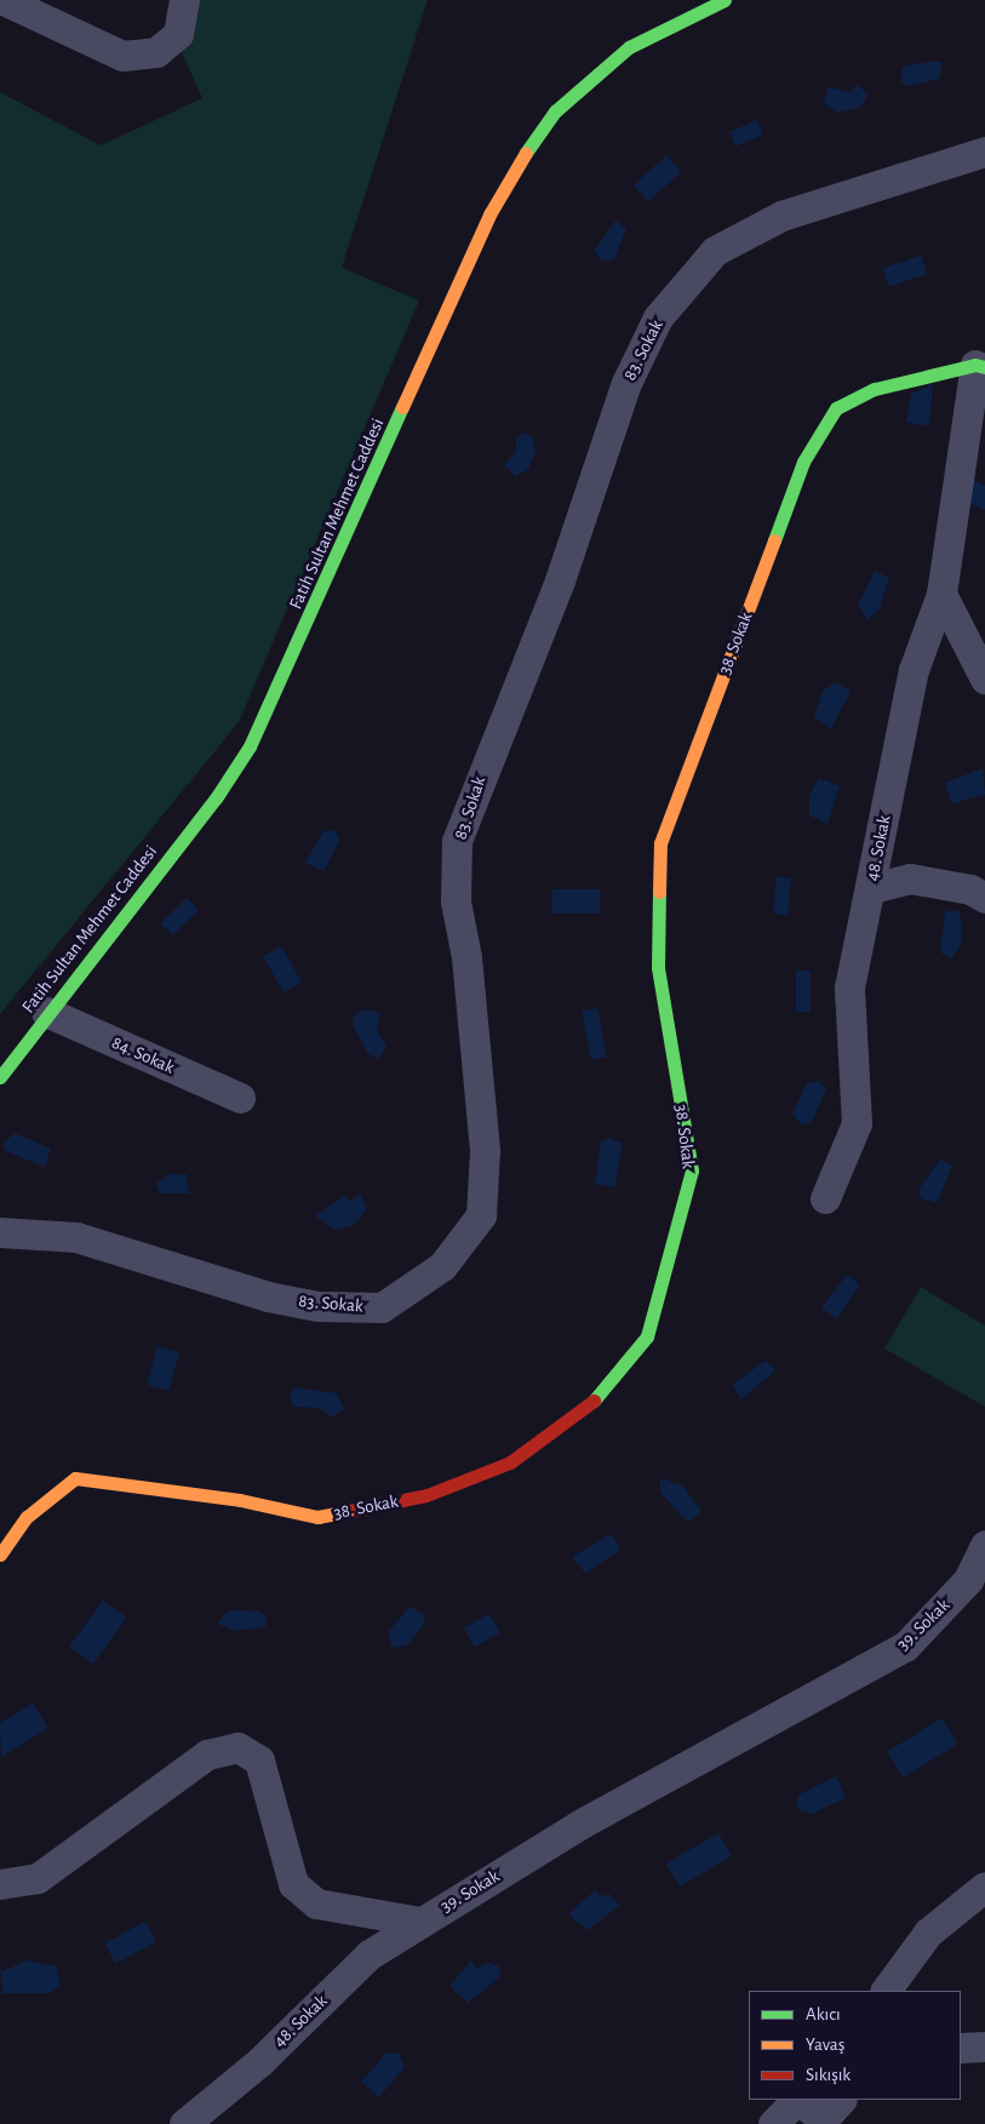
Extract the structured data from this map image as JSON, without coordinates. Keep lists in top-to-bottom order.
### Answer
{
  "streets": {
    "street": [
      "83. Sokak",
      "Fatih Sultan Mehmet Caddesi",
      "38. Sokak",
      "48. Sokak",
      "84. Sokak",
      "39. Sokak"
    ]
  },
  "crossings": [
    ["Fatih Sultan Mehmet Caddesi", "84. Sokak"],
    ["38. Sokak", "48. Sokak"],
    ["48. Sokak", "39. Sokak"]
  ],
  "legend": ["Akıcı", "Yavaş", "Sıkışık"]
}
